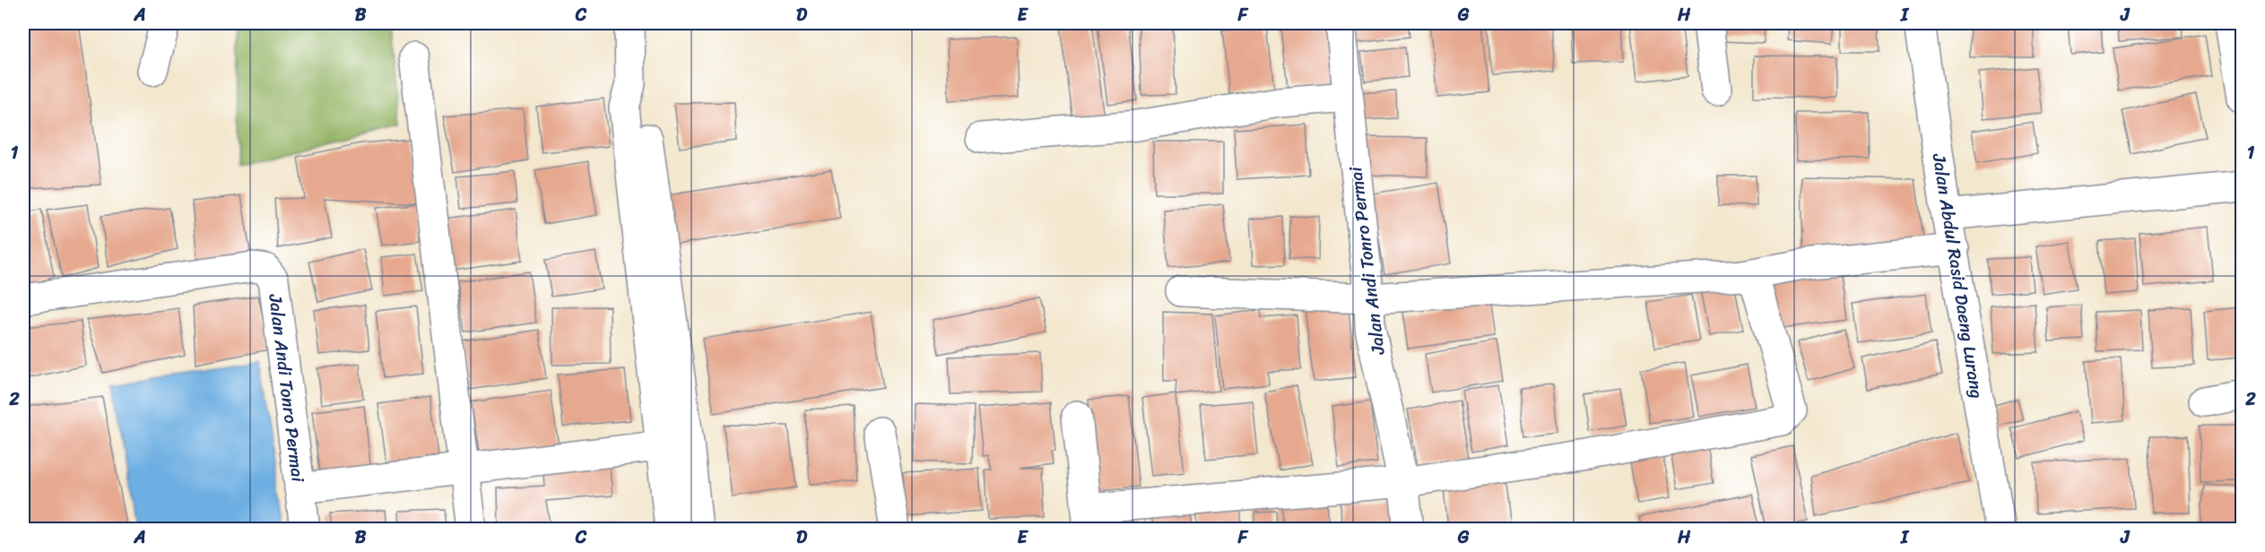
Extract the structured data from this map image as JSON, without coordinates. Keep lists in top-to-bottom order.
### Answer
{
  "streets": {
    "street": ["Jalan Andi Tonro Permai", "Jalan Abdul Rasid Daeng Lurang"]
  },
  "grid": {
    "columns": [
      "A",
      "B",
      "C",
      "D",
      "E",
      "F",
      "G",
      "H",
      "I",
      "J"
    ],
    "rows": ["1", "2"]
  }
}
